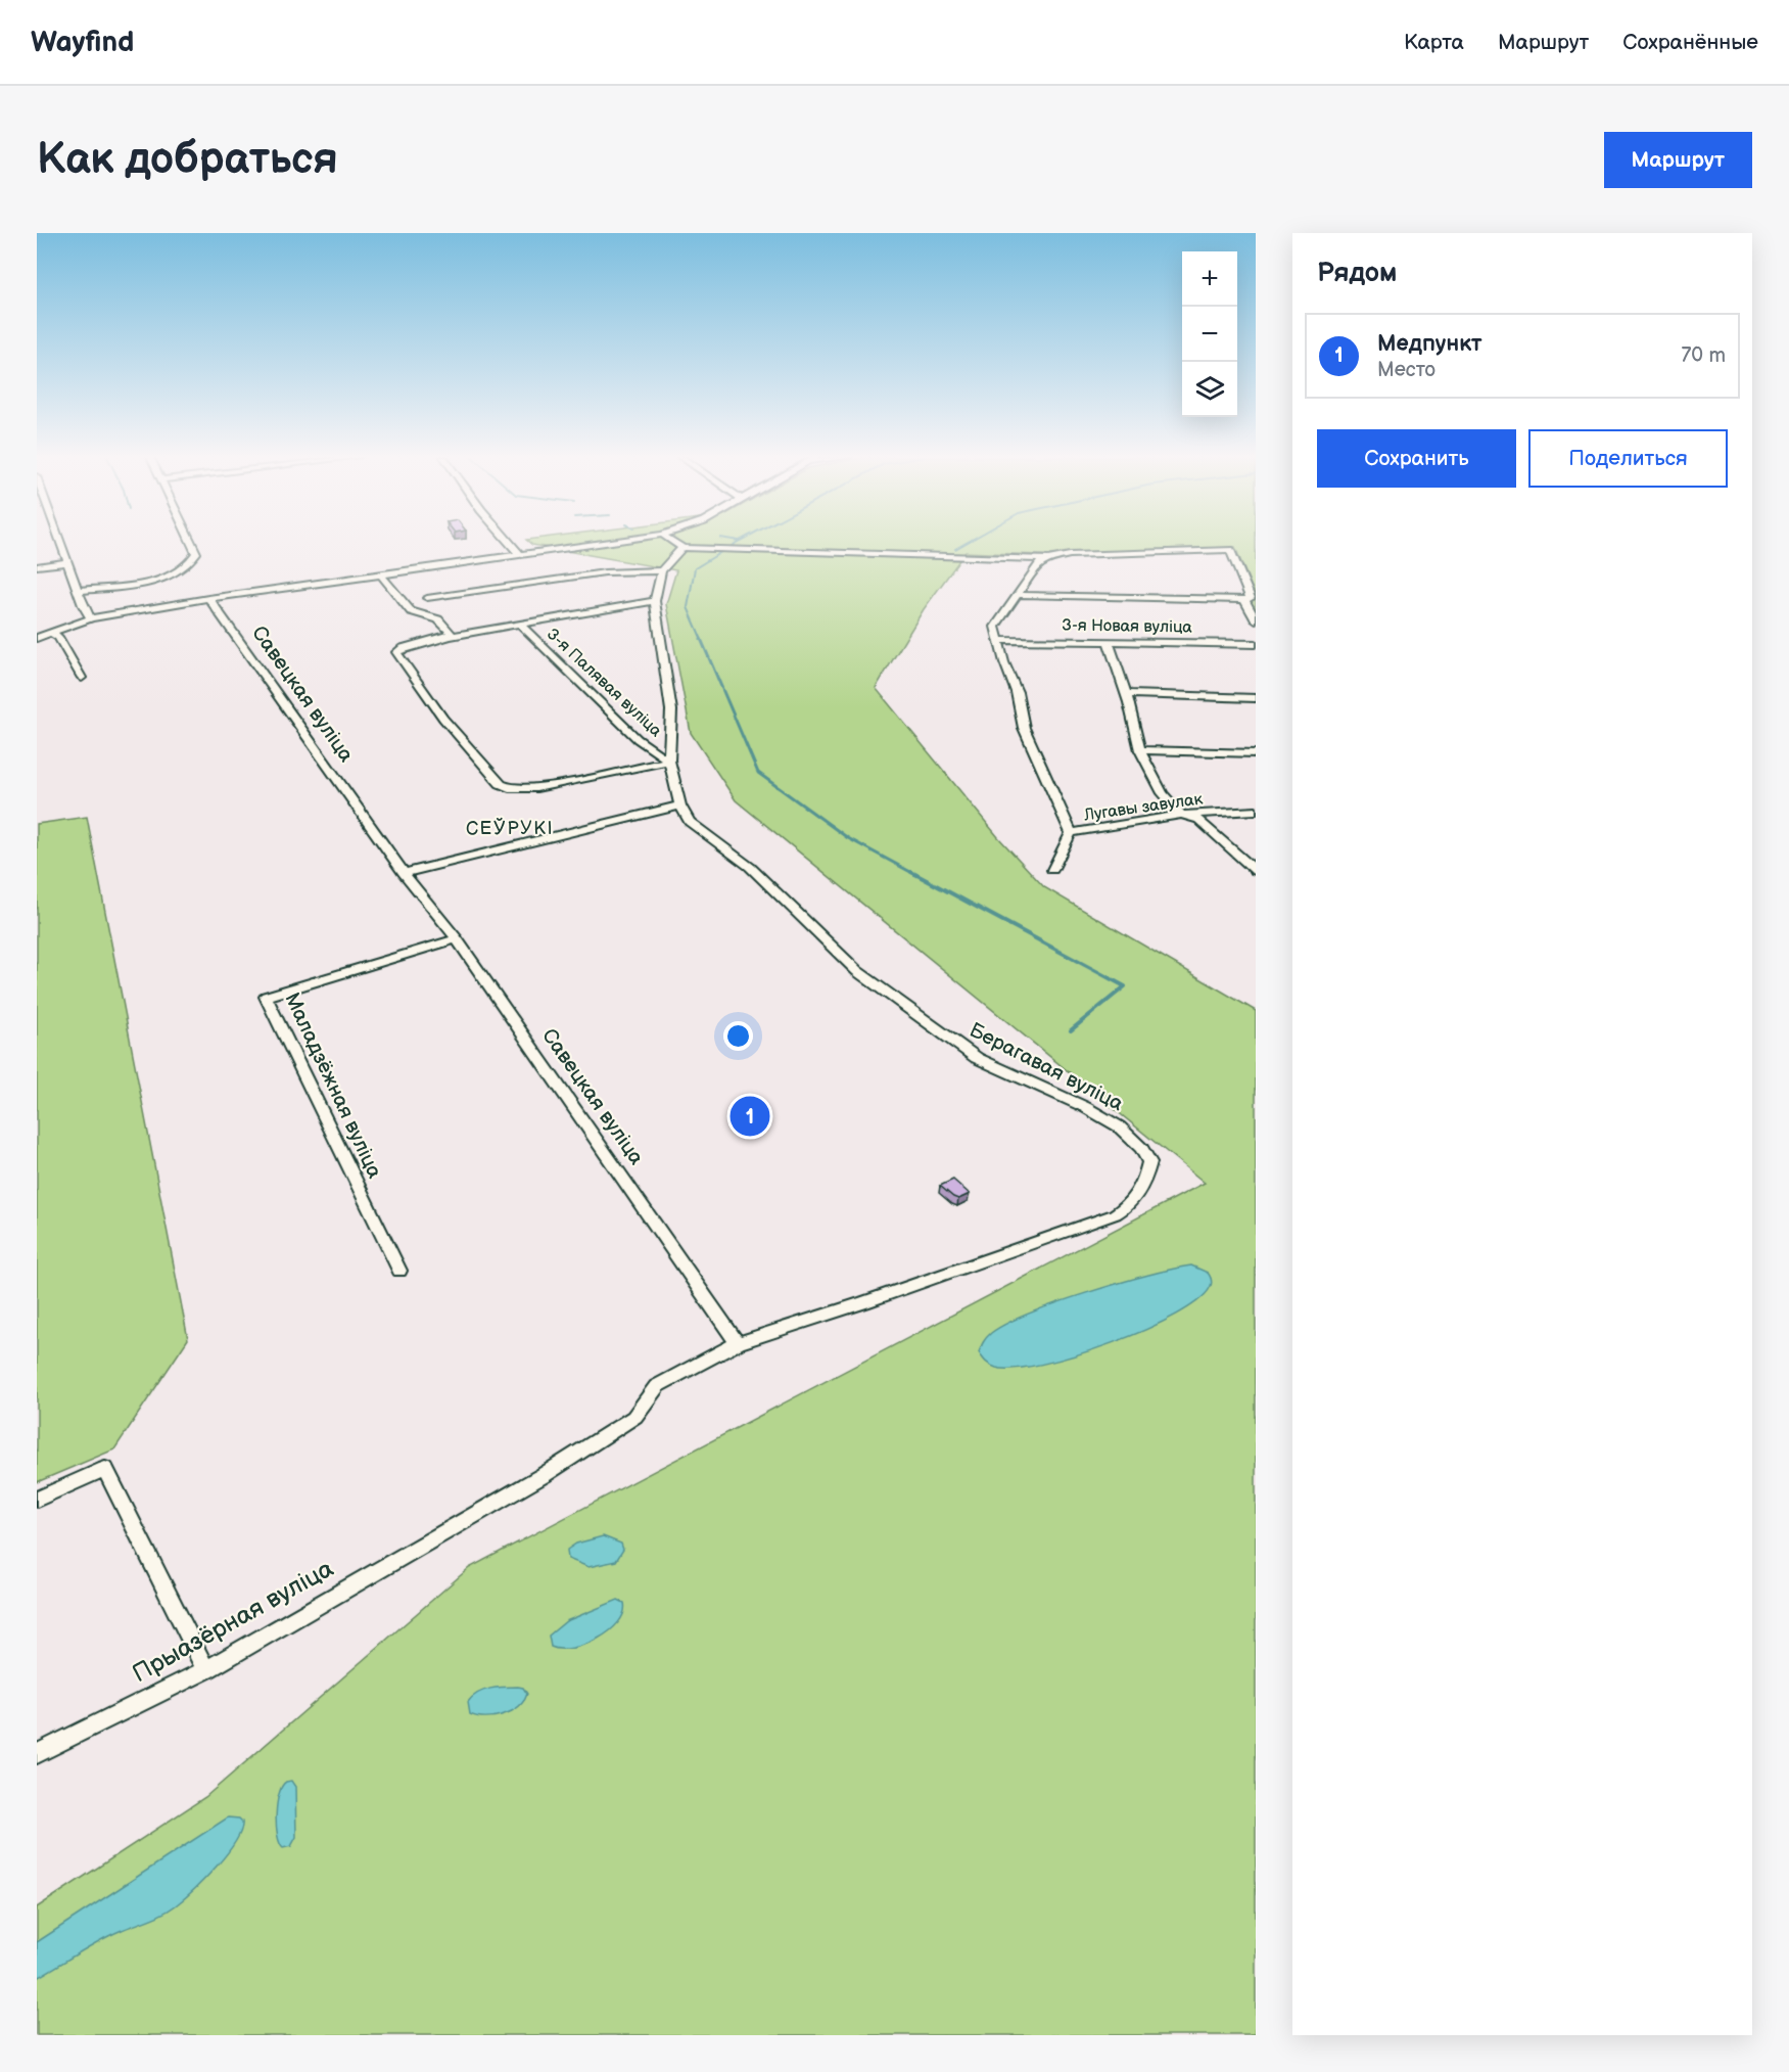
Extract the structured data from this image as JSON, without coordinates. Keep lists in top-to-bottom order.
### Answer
{
  "streets": {
    "street": [
      "3-я Новая вуліца",
      "3-я Палявая вуліца",
      "Савецкая вуліца",
      "Лугавы завулак",
      "Берагавая вуліца",
      "Маладзёжная вуліца",
      "Прыазёрная вуліца"
    ]
  },
  "crossings": [
    ["Савецкая вуліца", "Берагавая вуліца"],
    ["Савецкая вуліца", "Маладзёжная вуліца"],
    ["Савецкая вуліца", "Прыазёрная вуліца"],
    ["Берагавая вуліца", "Прыазёрная вуліца"]
  ],
  "districts": ["СЕЎРУКІ"],
  "page": {
    "header": "Wayfind",
    "nav": ["Карта", "Маршрут", "Сохранённые"],
    "buttons": [
      "Маршрут",
      ["Сохранить", "Поделиться"]
    ],
    "title": "Как добраться",
    "heading": "Рядом",
    "map_buttons": ["+", "−"],
    "list": [
      {
        "mark": "1",
        "name": "Медпункт",
        "note": "Место",
        "value": "70 m"
      }
    ],
    "pins": "1"
  }
}
